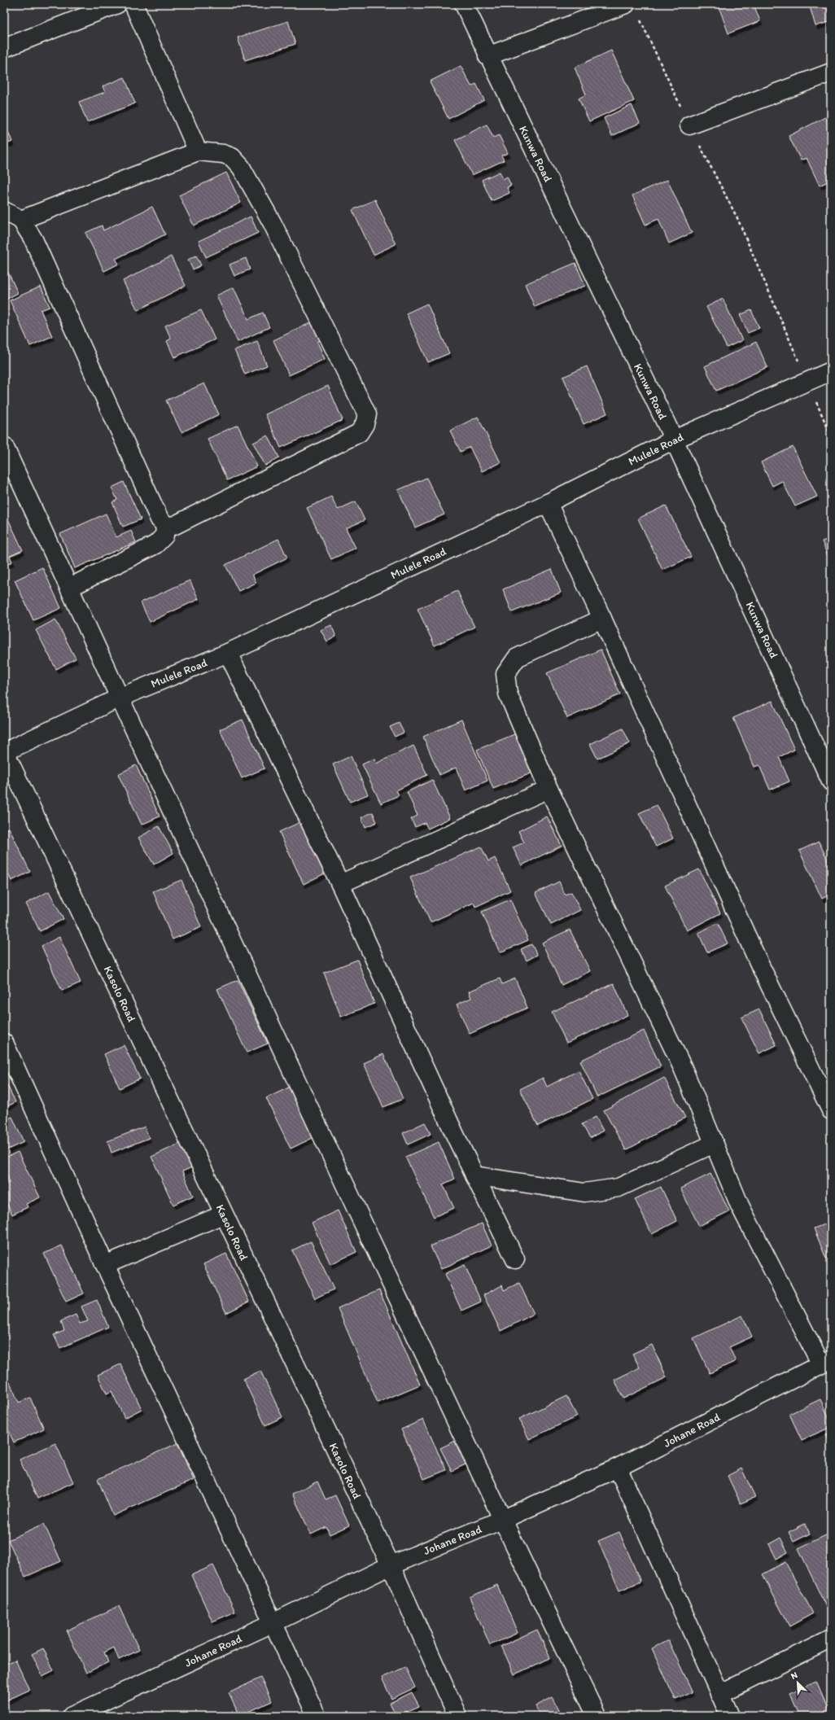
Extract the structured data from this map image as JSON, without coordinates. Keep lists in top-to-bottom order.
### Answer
{
  "streets": {
    "street": [
      "Kunwa Road",
      "Mulele Road",
      "Kasolo Road",
      "Johane Road"
    ]
  },
  "crossings": [
    ["Kunwa Road", "Mulele Road"],
    ["Mulele Road", "Kasolo Road"],
    ["Kasolo Road", "Johane Road"]
  ],
  "north": "top left"
}
